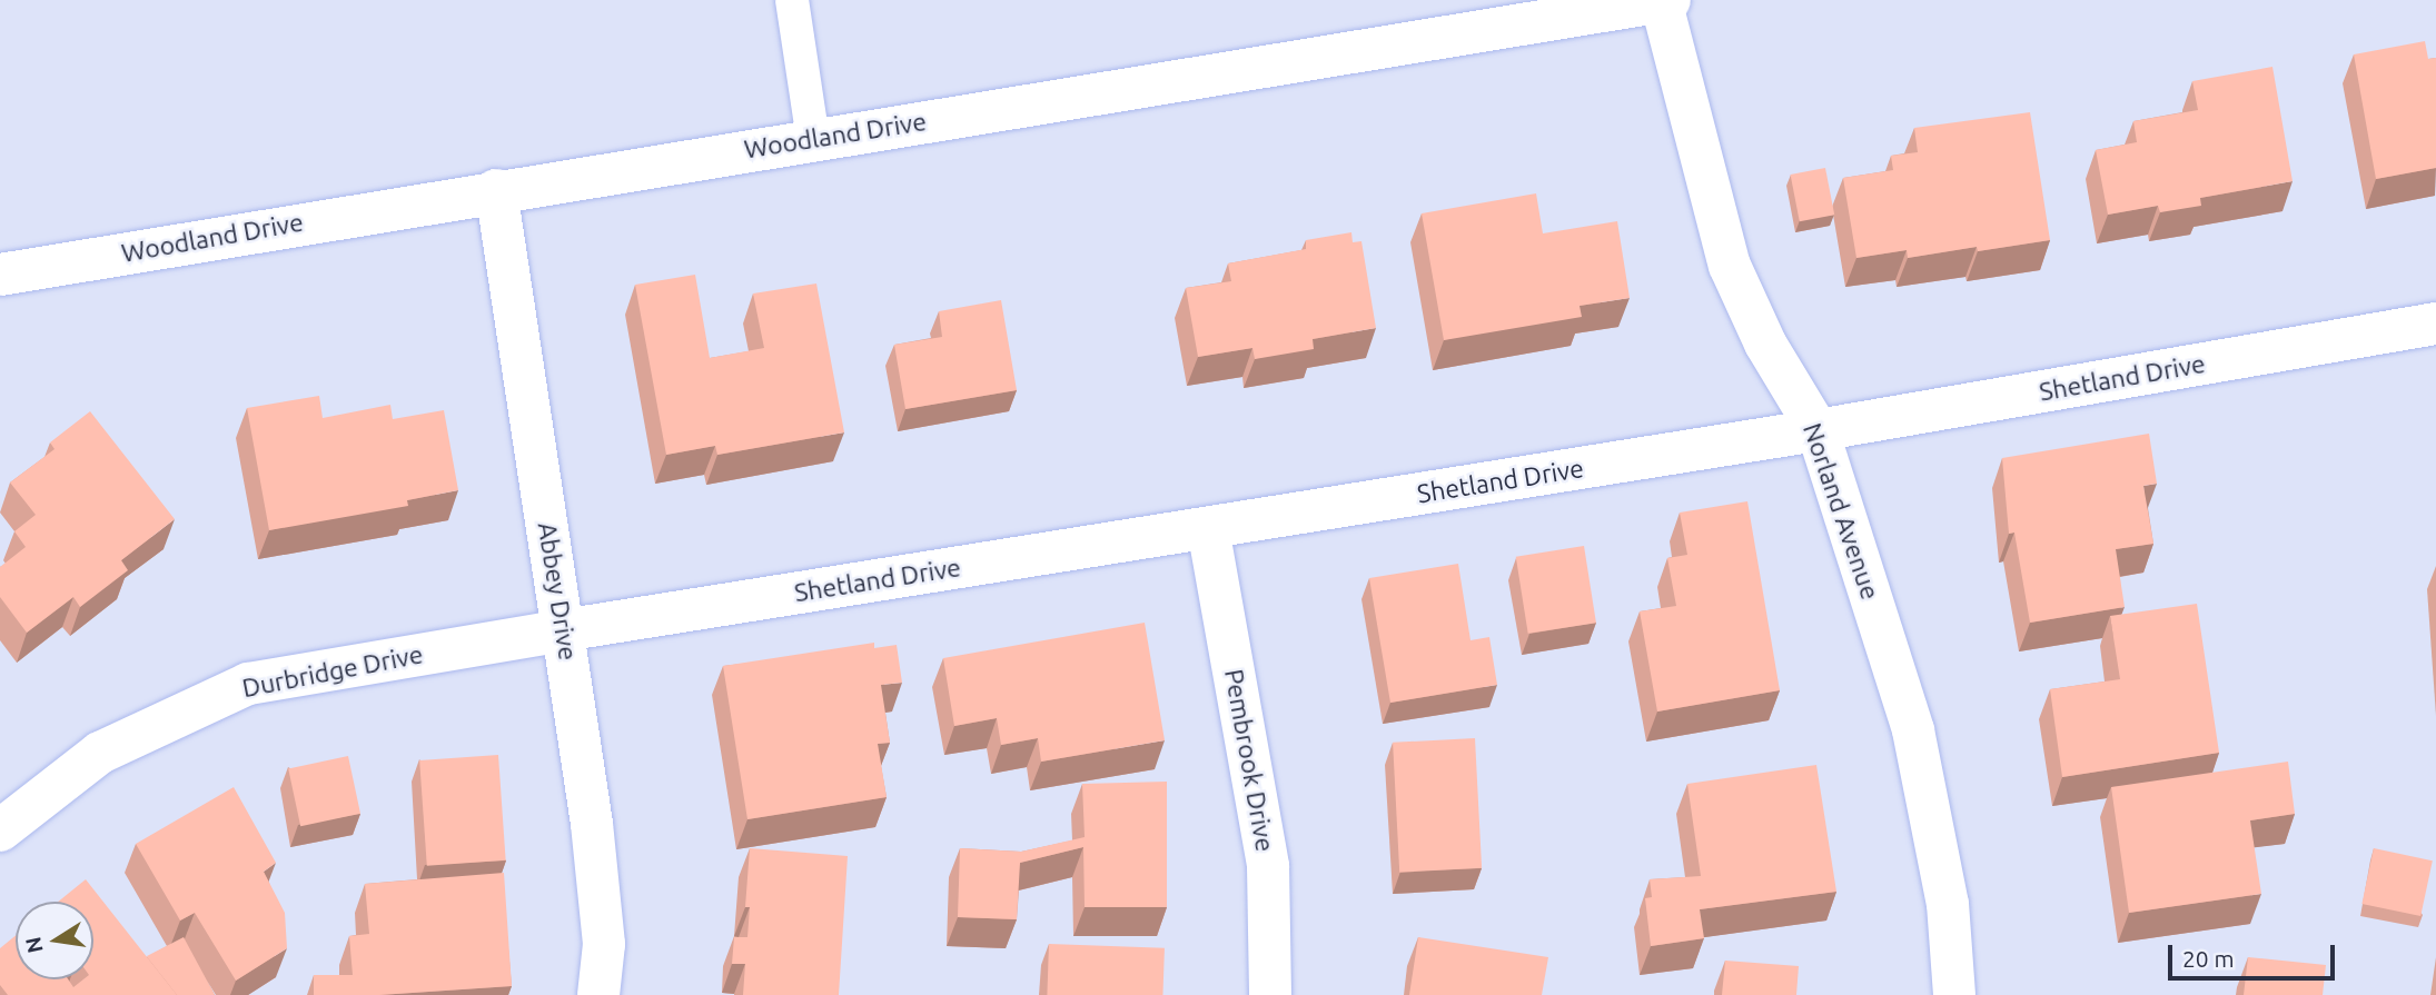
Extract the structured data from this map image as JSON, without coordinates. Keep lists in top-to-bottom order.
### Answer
{
  "streets": {
    "street": [
      "Woodland Drive",
      "Shetland Drive",
      "Norland Avenue",
      "Abbey Drive",
      "Durbridge Drive",
      "Pembrook Drive"
    ]
  },
  "crossings": [
    ["Woodland Drive", "Norland Avenue"],
    ["Woodland Drive", "Abbey Drive"],
    ["Shetland Drive", "Norland Avenue"],
    ["Shetland Drive", "Abbey Drive"],
    ["Shetland Drive", "Durbridge Drive"],
    ["Shetland Drive", "Pembrook Drive"],
    ["Abbey Drive", "Durbridge Drive"]
  ],
  "scale_bar": "20 m",
  "north": "left"
}
